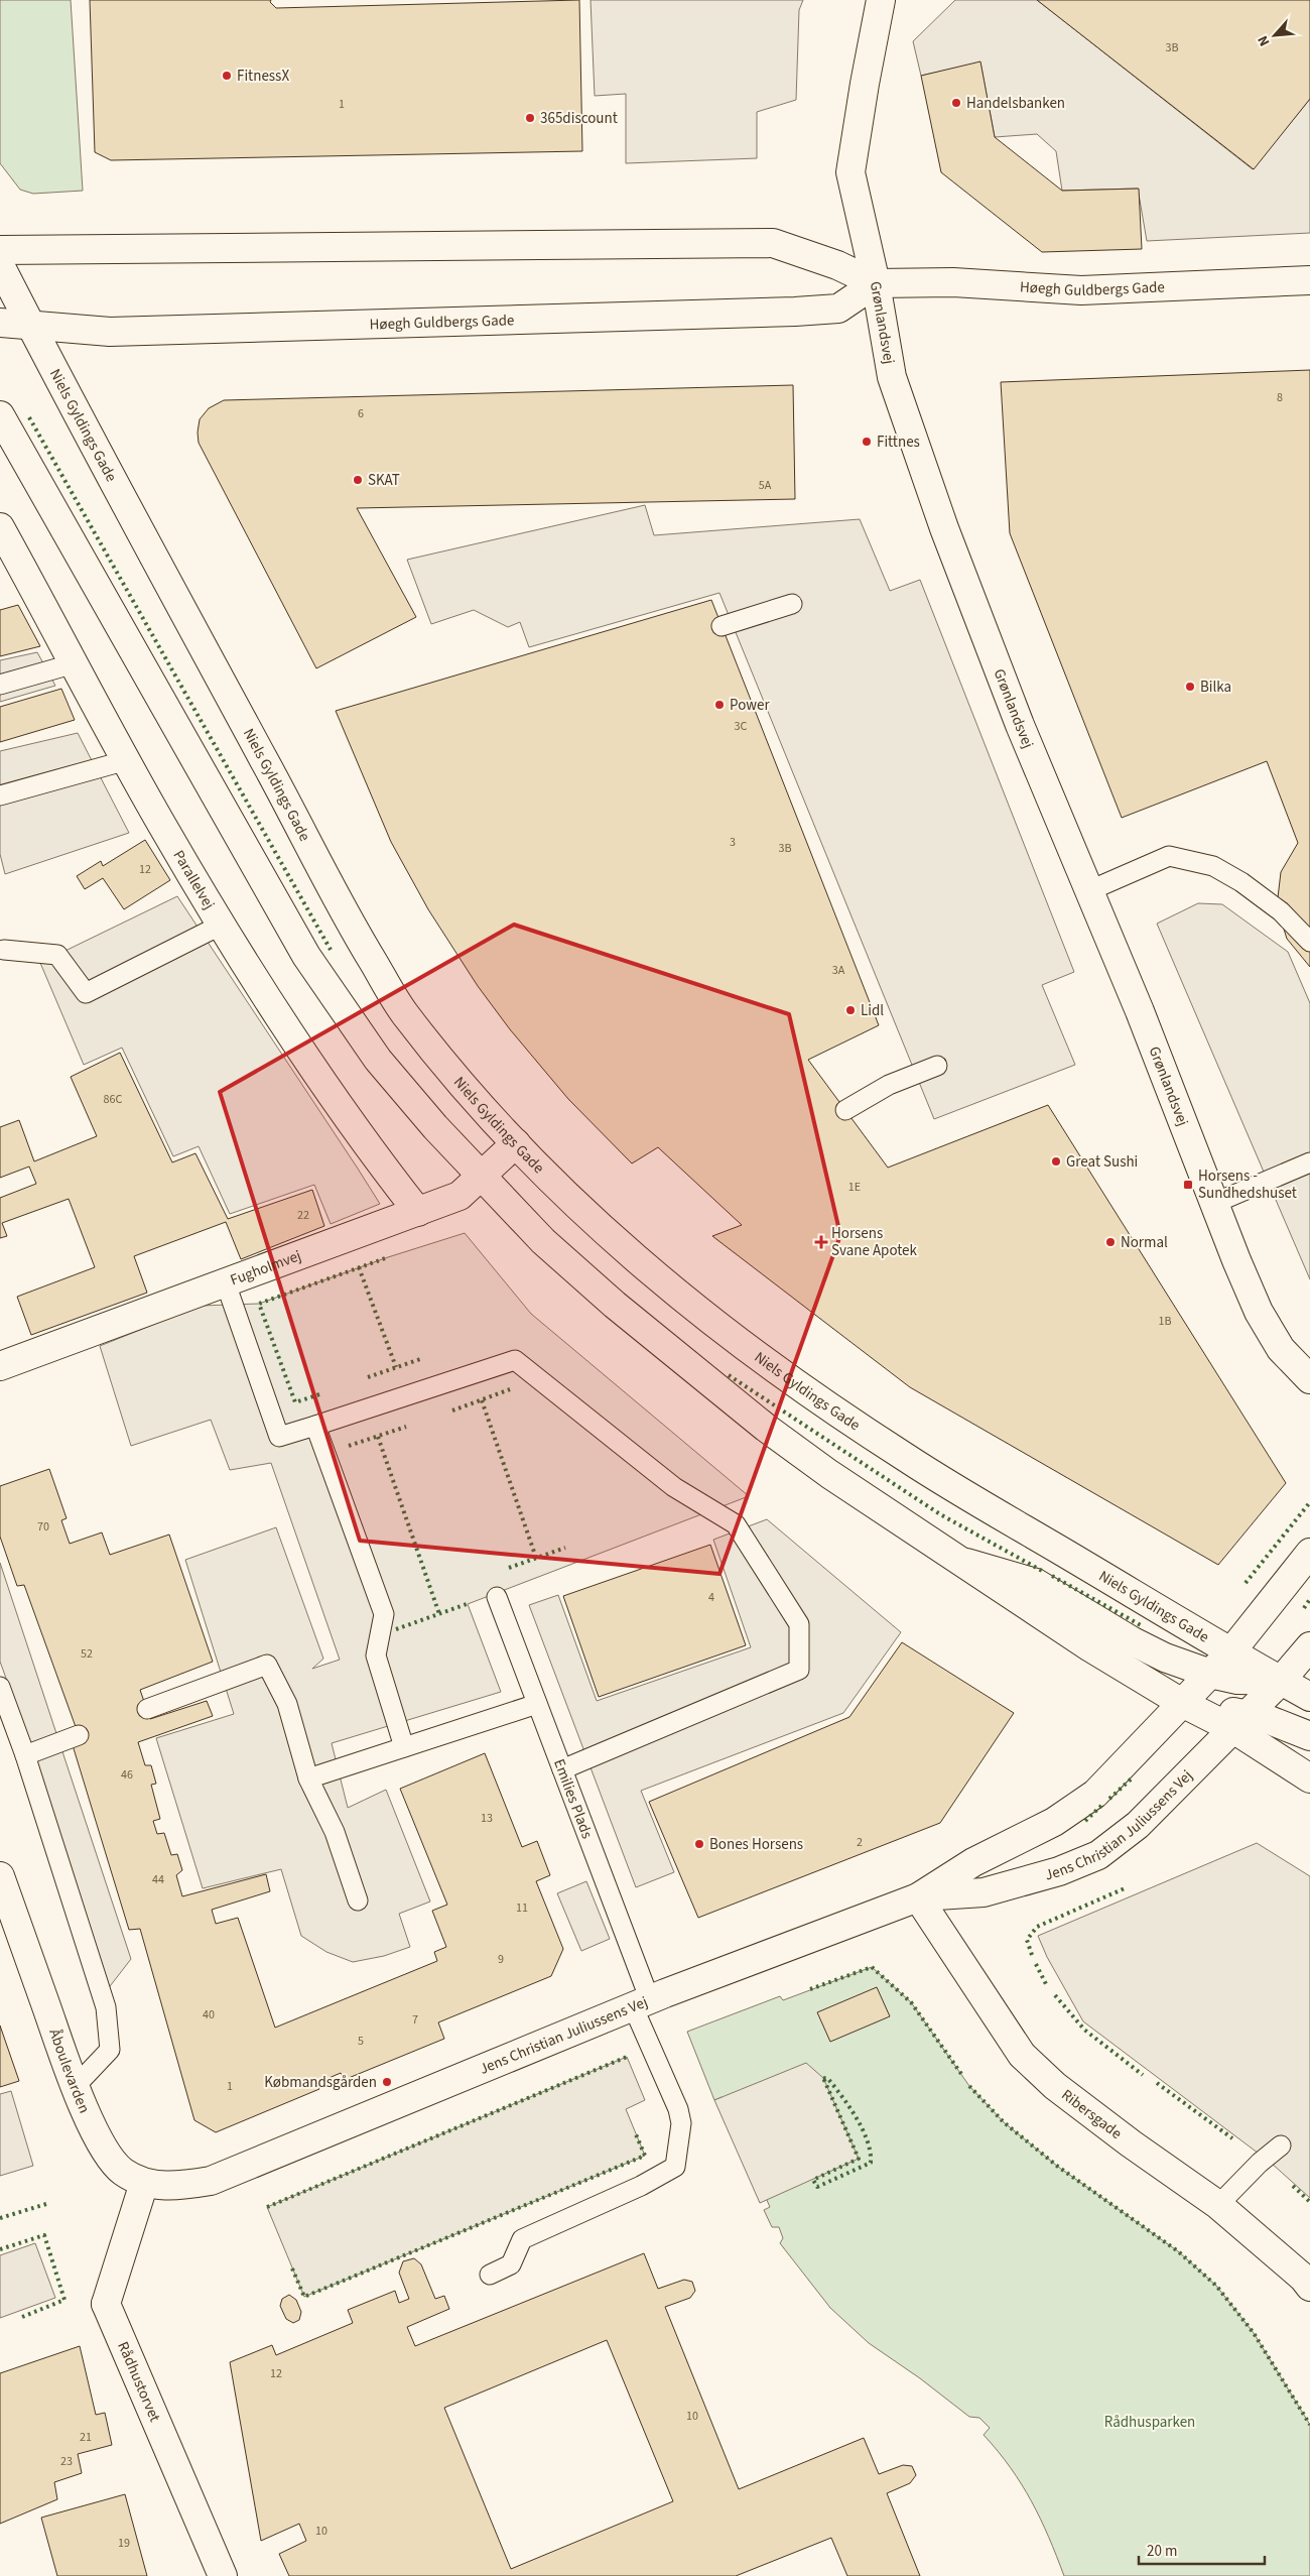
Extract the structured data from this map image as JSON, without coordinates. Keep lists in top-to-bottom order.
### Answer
{
  "streets": {
    "street": [
      "Høegh Guldbergs Gade",
      "Grønlandsvej",
      "Niels Gyldings Gade",
      "Parallelvej",
      "Fugholmvej",
      "Jens Christian Juliussens Vej",
      "Åboulevarden",
      "Ribersgade",
      "Rådhustorvet"
    ],
    "lane": ["Emilies Plads"]
  },
  "crossings": [
    ["Høegh Guldbergs Gade", "Grønlandsvej"],
    ["Høegh Guldbergs Gade", "Niels Gyldings Gade"],
    ["Niels Gyldings Gade", "Fugholmvej"],
    ["Niels Gyldings Gade", "Jens Christian Juliussens Vej"],
    ["Parallelvej", "Fugholmvej"],
    ["Emilies Plads", "Jens Christian Juliussens Vej"],
    ["Jens Christian Juliussens Vej", "Åboulevarden"],
    ["Jens Christian Juliussens Vej", "Ribersgade"],
    ["Åboulevarden", "Rådhustorvet"]
  ],
  "parks": ["Rådhusparken"],
  "places": {
    "other": [
      "FitnessX",
      "Handelsbanken",
      "365discount",
      "Fittnes",
      "SKAT",
      "Bilka",
      "Power",
      "Lidl",
      "Great Sushi",
      "Normal",
      "Bones Horsens",
      "Købmandsgården"
    ],
    "transit": ["Horsens - Sundhedshuset"],
    "health": ["Horsens Svane Apotek"]
  },
  "house_numbers": [
    "3B",
    "1",
    "8",
    "6",
    "5A",
    "3C",
    "3",
    "3B",
    "12",
    "3A",
    "86C",
    "1E",
    "22",
    "1B",
    "70",
    "4",
    "52",
    "46",
    "13",
    "2",
    "44",
    "11",
    "9",
    "40",
    "7",
    "5",
    "1",
    "12",
    "10",
    "21",
    "23",
    "10",
    "19"
  ],
  "scale_bar": "20 m",
  "north": "bottom left"
}
